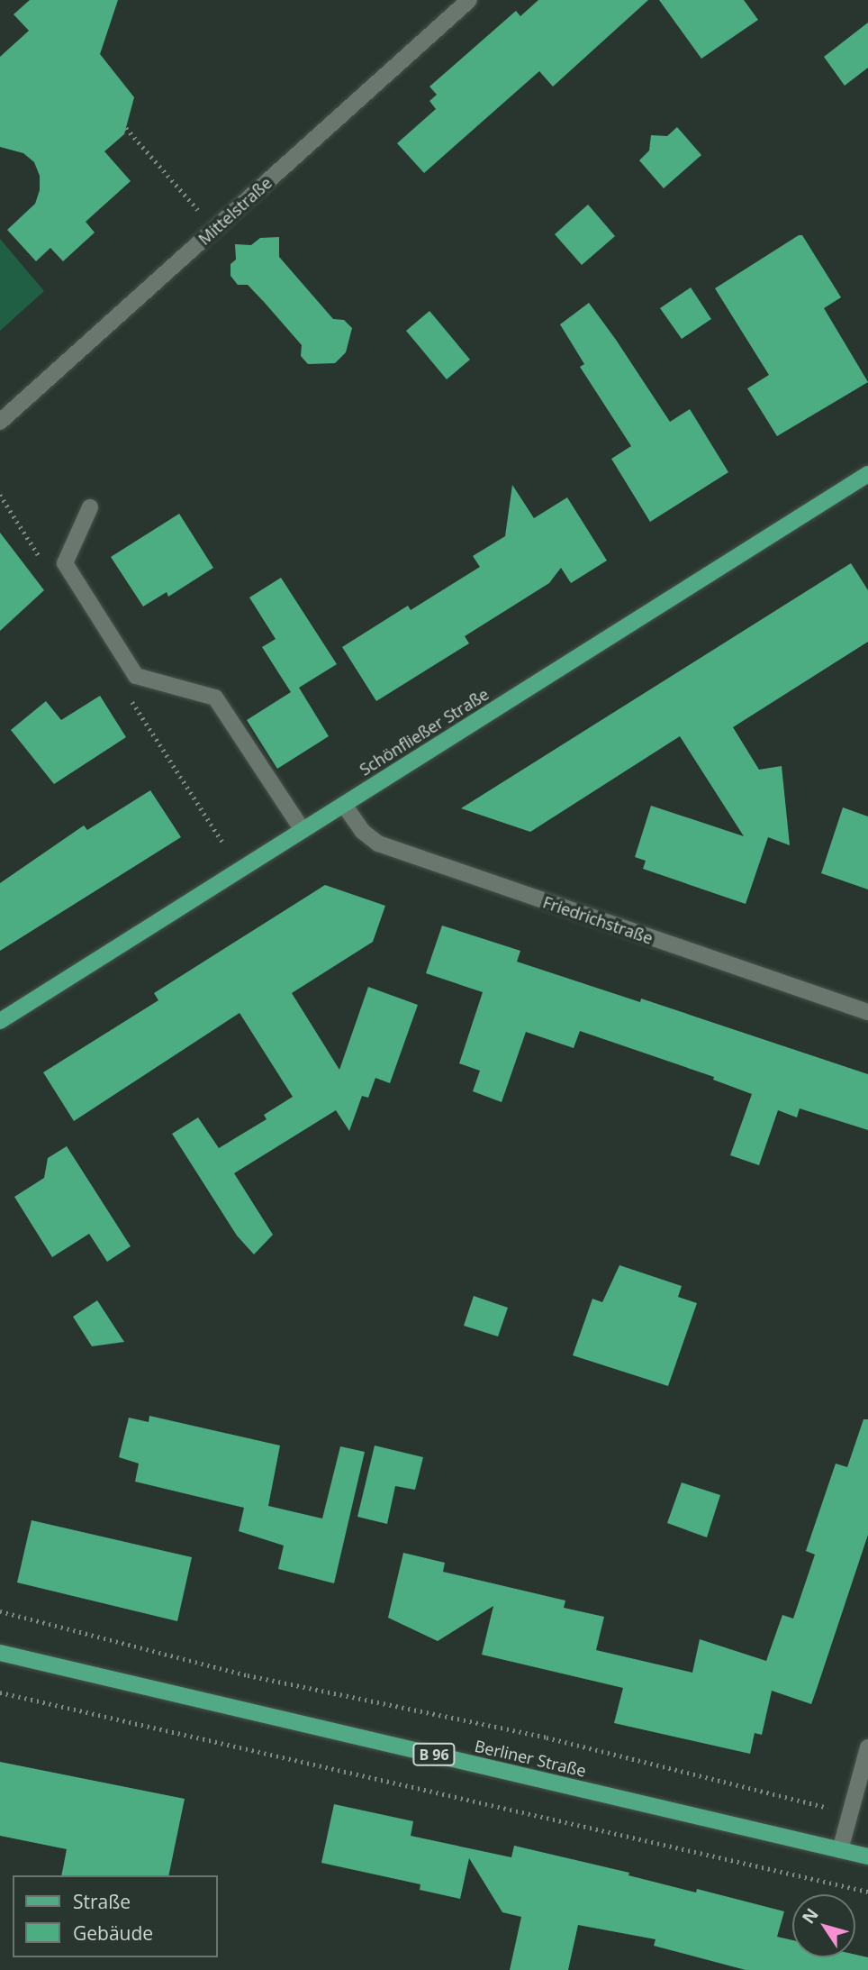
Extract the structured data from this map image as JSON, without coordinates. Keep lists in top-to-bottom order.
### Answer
{
  "streets": {
    "main road": ["Schönfließer Straße", "B 96", "Berliner Straße"],
    "street": ["Mittelstraße", "Friedrichstraße"]
  },
  "crossings": [
    ["Schönfließer Straße", "Friedrichstraße"]
  ],
  "legend": ["Straße", "Gebäude"],
  "north": "top left"
}
